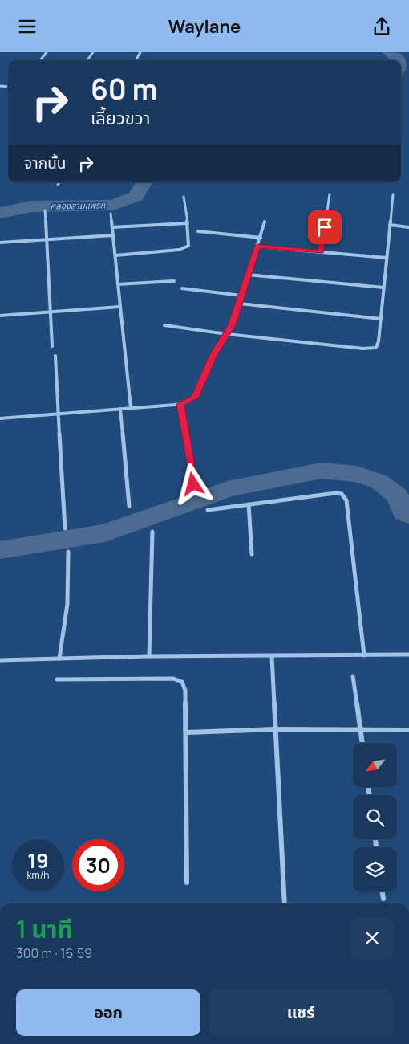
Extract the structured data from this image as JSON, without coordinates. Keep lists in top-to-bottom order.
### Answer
{
  "water": ["คลองสามแพรก"],
  "north": "bottom left",
  "page": {
    "header": "Waylane",
    "turn": ["60 m", "เลี้ยวขวา"],
    "then": "จากนั้น",
    "speed": "19 km/h",
    "limit": "30",
    "heading": ["1 นาที", "300 m · 16:59"],
    "buttons": ["ออก", "แชร์"]
  }
}
